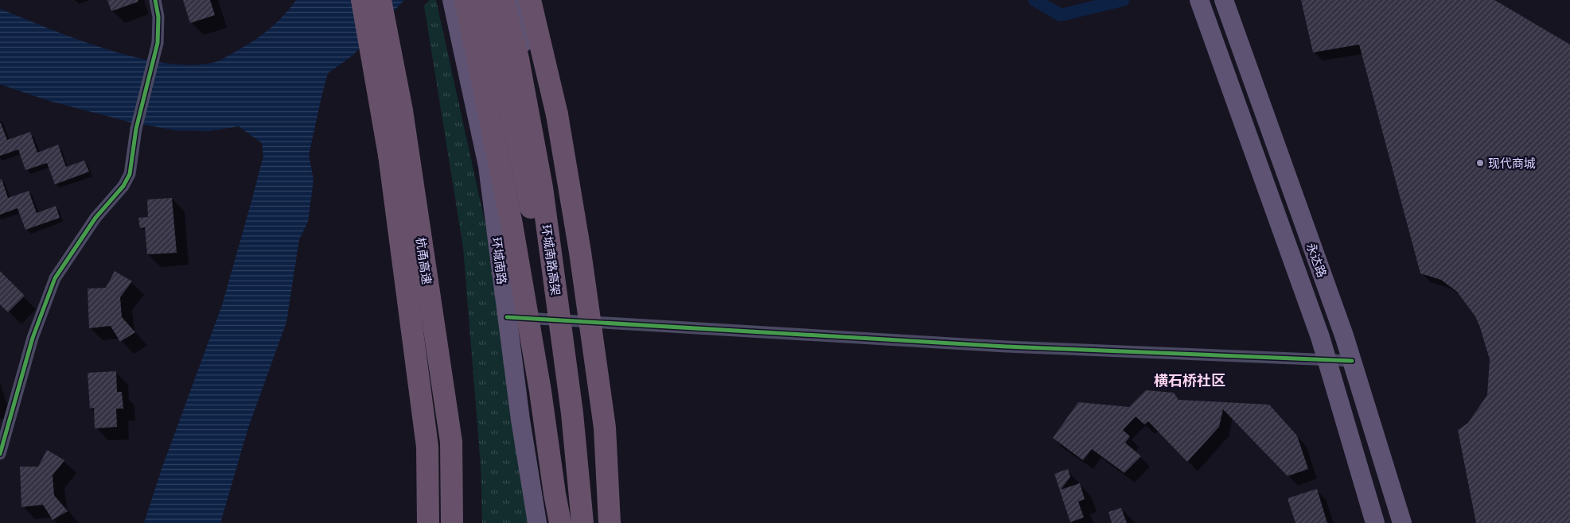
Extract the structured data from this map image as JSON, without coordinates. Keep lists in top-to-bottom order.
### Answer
{
  "streets": {
    "highway": ["环城南路高架", "杭甬高速"],
    "main road": ["永达路", "环城南路"]
  },
  "districts": ["横石桥社区"],
  "places": ["现代商城"]
}
